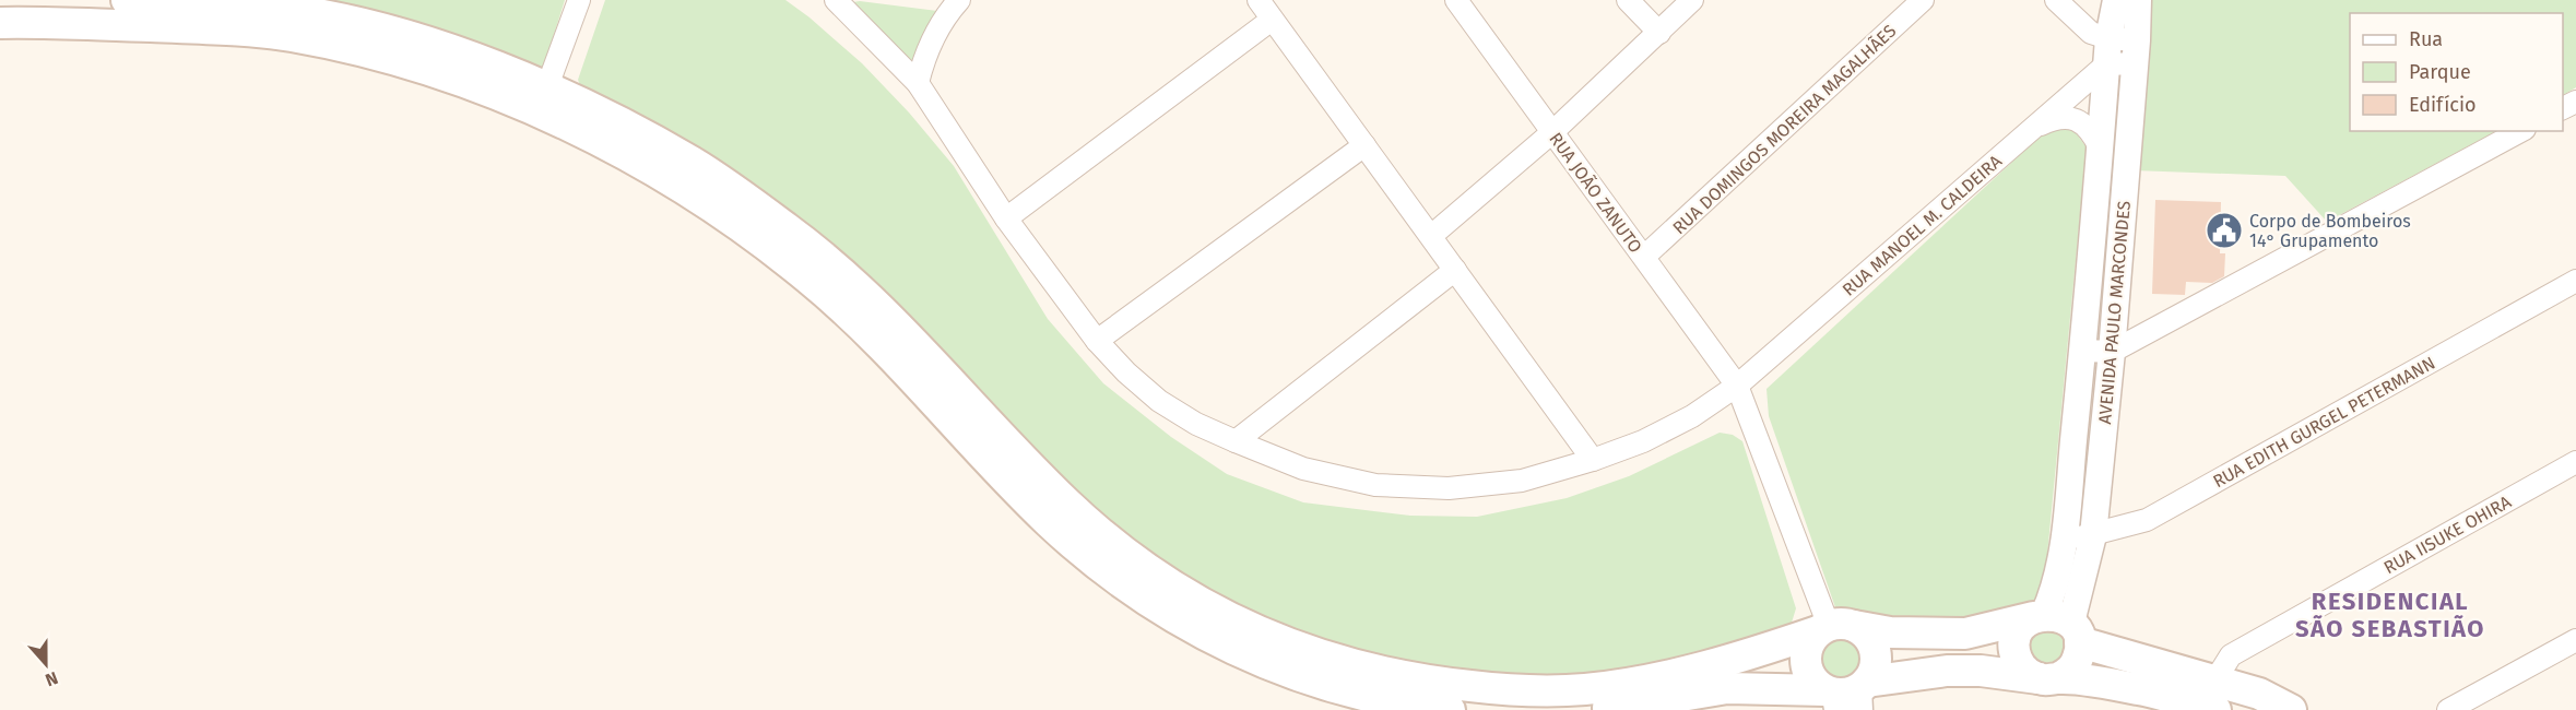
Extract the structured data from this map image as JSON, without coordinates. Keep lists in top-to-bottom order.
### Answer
{
  "streets": {
    "street": [
      "RUA DOMINGOS MOREIRA MAGALHÃES",
      "RUA JOÃO ZANUTO",
      "RUA MANOEL M. CALDEIRA",
      "AVENIDA PAULO MARCONDES",
      "RUA EDITH GURGEL PETERMANN",
      "RUA IISUKE OHIRA"
    ]
  },
  "crossings": [
    ["RUA DOMINGOS MOREIRA MAGALHÃES", "RUA JOÃO ZANUTO"],
    ["RUA JOÃO ZANUTO", "RUA MANOEL M. CALDEIRA"],
    ["RUA MANOEL M. CALDEIRA", "AVENIDA PAULO MARCONDES"],
    ["AVENIDA PAULO MARCONDES", "RUA EDITH GURGEL PETERMANN"]
  ],
  "districts": ["RESIDENCIAL SÃO SEBASTIÃO"],
  "places": {
    "public building": ["Corpo de Bombeiros 14° Grupamento"]
  },
  "legend": ["Rua", "Parque", "Edifício"],
  "north": "bottom"
}
